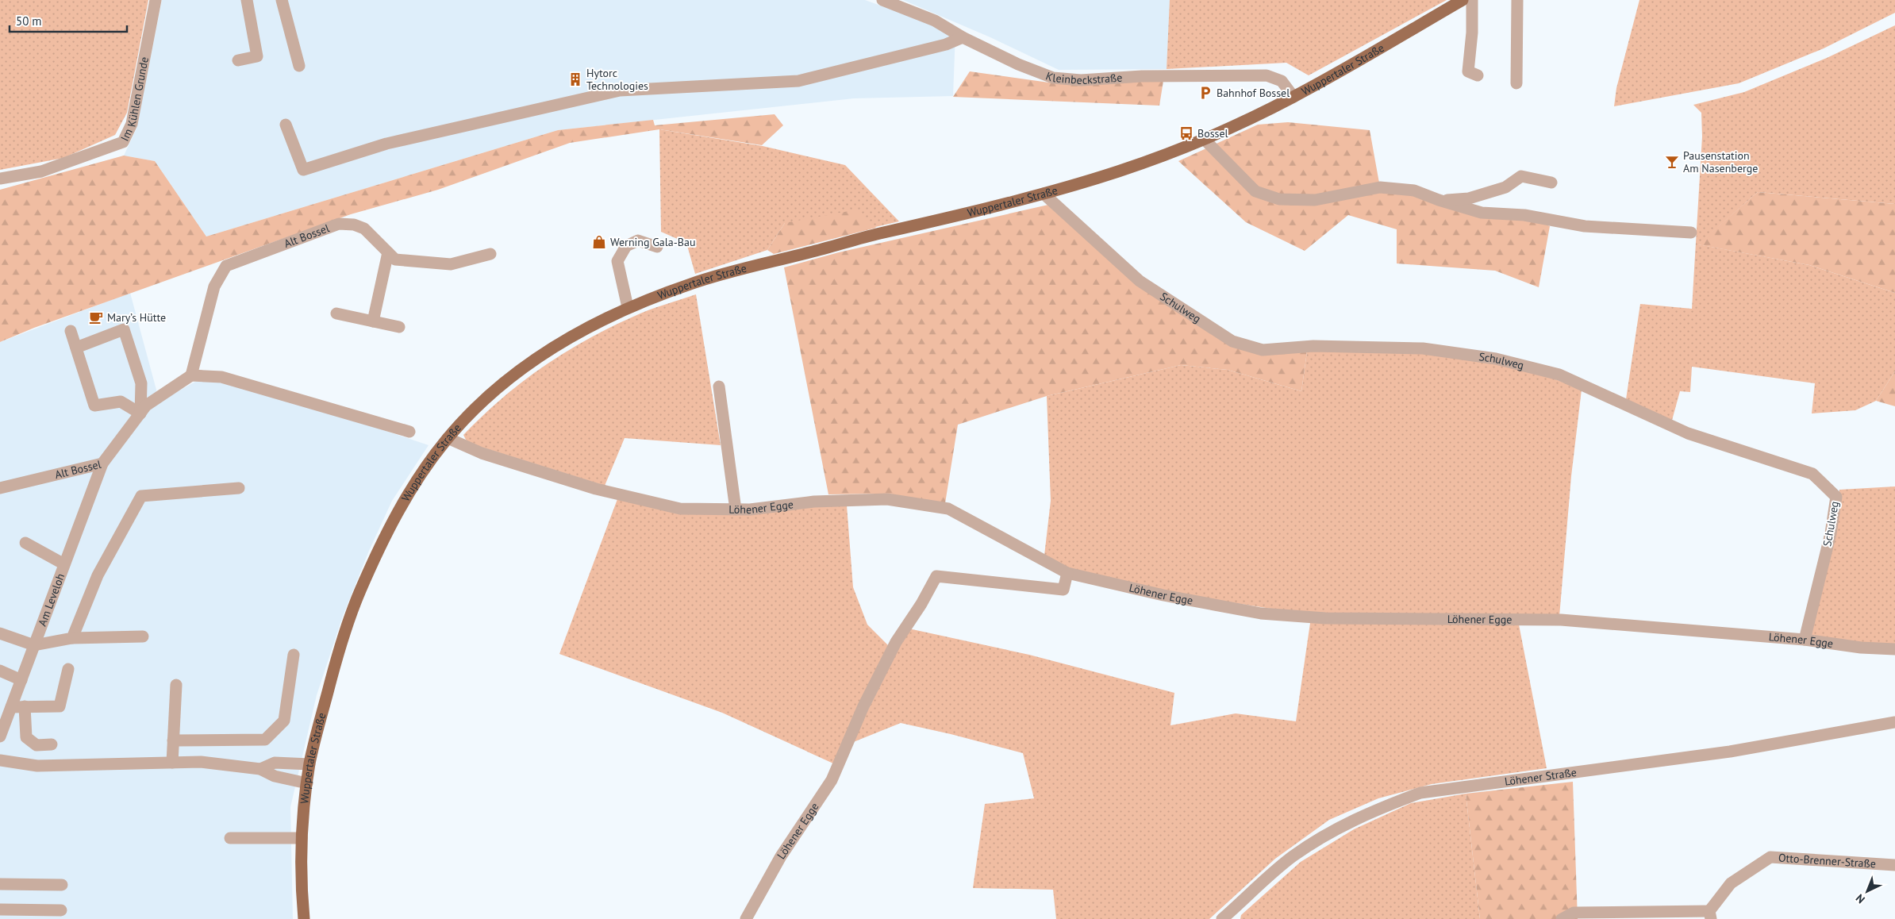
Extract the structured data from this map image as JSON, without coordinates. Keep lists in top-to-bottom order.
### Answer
{
  "streets": {
    "main road": ["Wuppertaler Straße"],
    "street": [
      "Kleinbeckstraße",
      "Im Kühlen Grunde",
      "Alt Bossel",
      "Schulweg",
      "Löhener Egge",
      "Am Leveloh",
      "Löhener Straße",
      "Otto-Brenner-Straße"
    ]
  },
  "crossings": [
    ["Wuppertaler Straße", "Kleinbeckstraße"],
    ["Wuppertaler Straße", "Schulweg"],
    ["Wuppertaler Straße", "Löhener Egge"],
    ["Alt Bossel", "Am Leveloh"],
    ["Schulweg", "Löhener Egge"]
  ],
  "places": {
    "building": ["Hytorc Technologies"],
    "parking": ["Bahnhof Bossel"],
    "bus stop": ["Bossel"],
    "bar": ["Pausenstation Am Nasenberge"],
    "shop": ["Werning Gala-Bau"],
    "cafe": ["Mary’s Hütte"]
  },
  "scale_bar": "50 m",
  "north": "bottom left"
}
